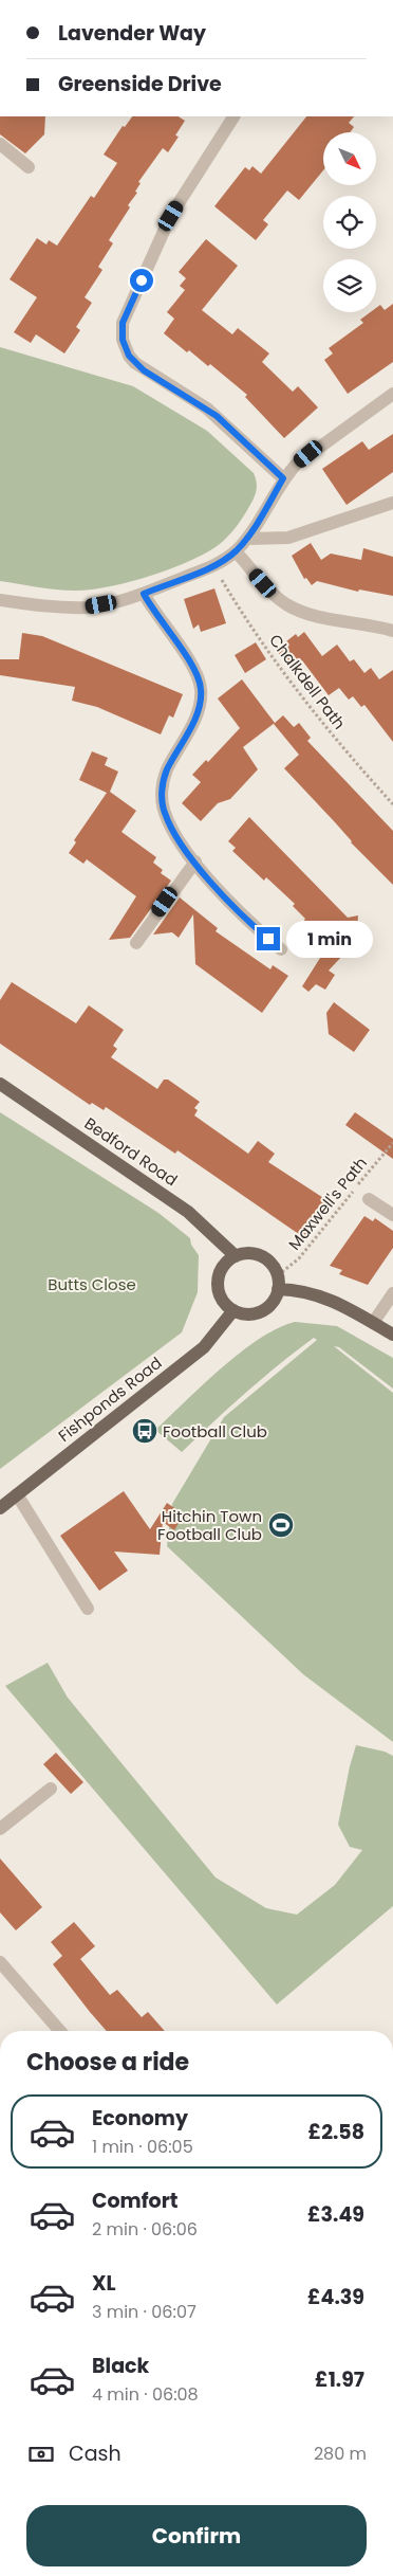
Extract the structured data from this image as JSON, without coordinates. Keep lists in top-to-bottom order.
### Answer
{
  "streets": {
    "main road": ["Bedford Road", "Fishponds Road"],
    "path": ["Chalkdell Path", "Maxwell's Path"]
  },
  "crossings": [
    ["Bedford Road", "Maxwell's Path"],
    ["Bedford Road", "Fishponds Road"],
    ["Maxwell's Path", "Fishponds Road"]
  ],
  "parks": ["Butts Close"],
  "places": {
    "bus stop": ["Football Club"],
    "sports": ["Hitchin Town Football Club"]
  },
  "north": "bottom right",
  "page": {
    "banner": ["Lavender Way", "Greenside Drive"],
    "bubble": "1 min",
    "heading": "Choose a ride",
    "list": [
      {
        "name": "Economy",
        "note": "1 min · 06:05",
        "value": "£2.58"
      },
      {
        "name": "Comfort",
        "note": "2 min · 06:06",
        "value": "£3.49"
      },
      {
        "name": "XL",
        "note": "3 min · 06:07",
        "value": "£4.39"
      },
      {
        "name": "Black",
        "note": "4 min · 06:08",
        "value": "£1.97"
      }
    ],
    "pay": ["Cash", "280 m"],
    "buttons": "Confirm"
  }
}
